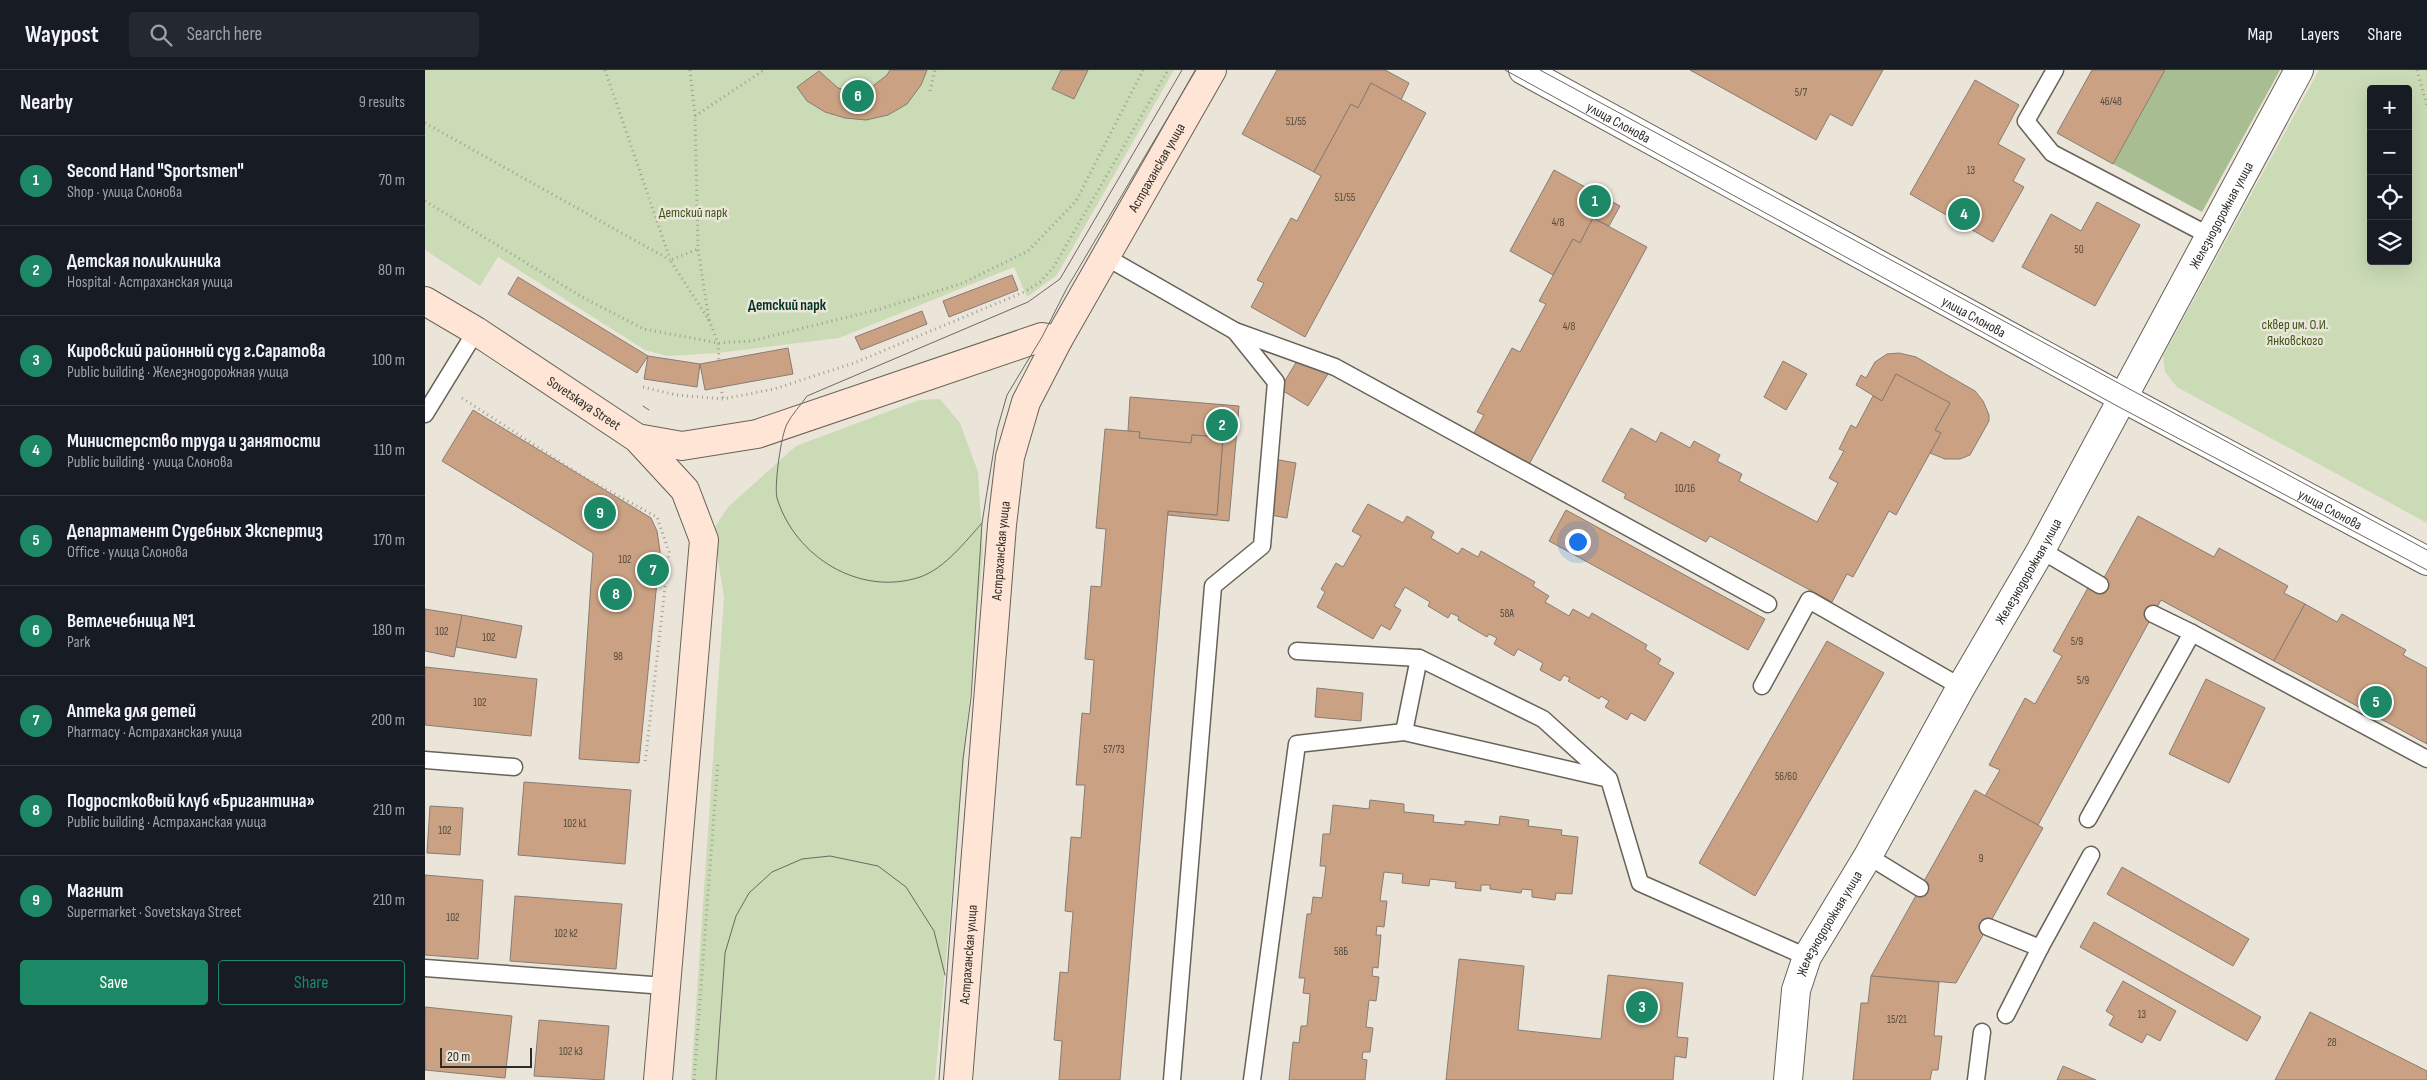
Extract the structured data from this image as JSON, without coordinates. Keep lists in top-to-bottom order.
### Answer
{
  "streets": {
    "main road": ["Астраханская улица", "Sovetskaya Street"],
    "street": ["улица Слонова", "Железнодорожная улица"]
  },
  "crossings": [
    ["улица Слонова", "Железнодорожная улица"]
  ],
  "districts": ["Детский парк"],
  "parks": ["Детский парк", "сквер им. О.И. Янковского"],
  "house_numbers": [
    "5/7",
    "46/48",
    "51/55",
    "13",
    "51/55",
    "4/8",
    "50",
    "4/8",
    "10/16",
    "102",
    "58А",
    "102",
    "102",
    "5/9",
    "98",
    "5/9",
    "102",
    "57/73",
    "56/60",
    "102 к1",
    "102",
    "9",
    "102",
    "102 к2",
    "58Б",
    "13",
    "15/21",
    "28",
    "102 к3"
  ],
  "scale_bar": "20 m",
  "page": {
    "header": "Waypost",
    "search": "Search here",
    "nav": ["Map", "Layers", "Share"],
    "heading": ["Nearby", "9 results"],
    "pins": [
      "6",
      "1",
      "4",
      "2",
      "9",
      "7",
      "8",
      "5",
      "3"
    ],
    "map_buttons": ["+", "−"],
    "list": [
      {
        "mark": "1",
        "name": "Second Hand \"Sportsmen\"",
        "note": "Shop · улица Слонова",
        "value": "70 m"
      },
      {
        "mark": "2",
        "name": "Детская поликлиника",
        "note": "Hospital · Астраханская улица",
        "value": "80 m"
      },
      {
        "mark": "3",
        "name": "Кировский районный суд г.Саратова",
        "note": "Public building · Железнодорожная улица",
        "value": "100 m"
      },
      {
        "mark": "4",
        "name": "Министерство труда и занятости",
        "note": "Public building · улица Слонова",
        "value": "110 m"
      },
      {
        "mark": "5",
        "name": "Департамент Судебных Экспертиз",
        "note": "Office · улица Слонова",
        "value": "170 m"
      },
      {
        "mark": "6",
        "name": "Ветлечебница №1",
        "note": "Park",
        "value": "180 m"
      },
      {
        "mark": "7",
        "name": "Аптека для детей",
        "note": "Pharmacy · Астраханская улица",
        "value": "200 m"
      },
      {
        "mark": "8",
        "name": "Подростковый клуб «Бригантина»",
        "note": "Public building · Астраханская улица",
        "value": "210 m"
      },
      {
        "mark": "9",
        "name": "Магнит",
        "note": "Supermarket · Sovetskaya Street",
        "value": "210 m"
      }
    ],
    "buttons": ["Save", "Share"],
    "scale": "20 m"
  }
}
